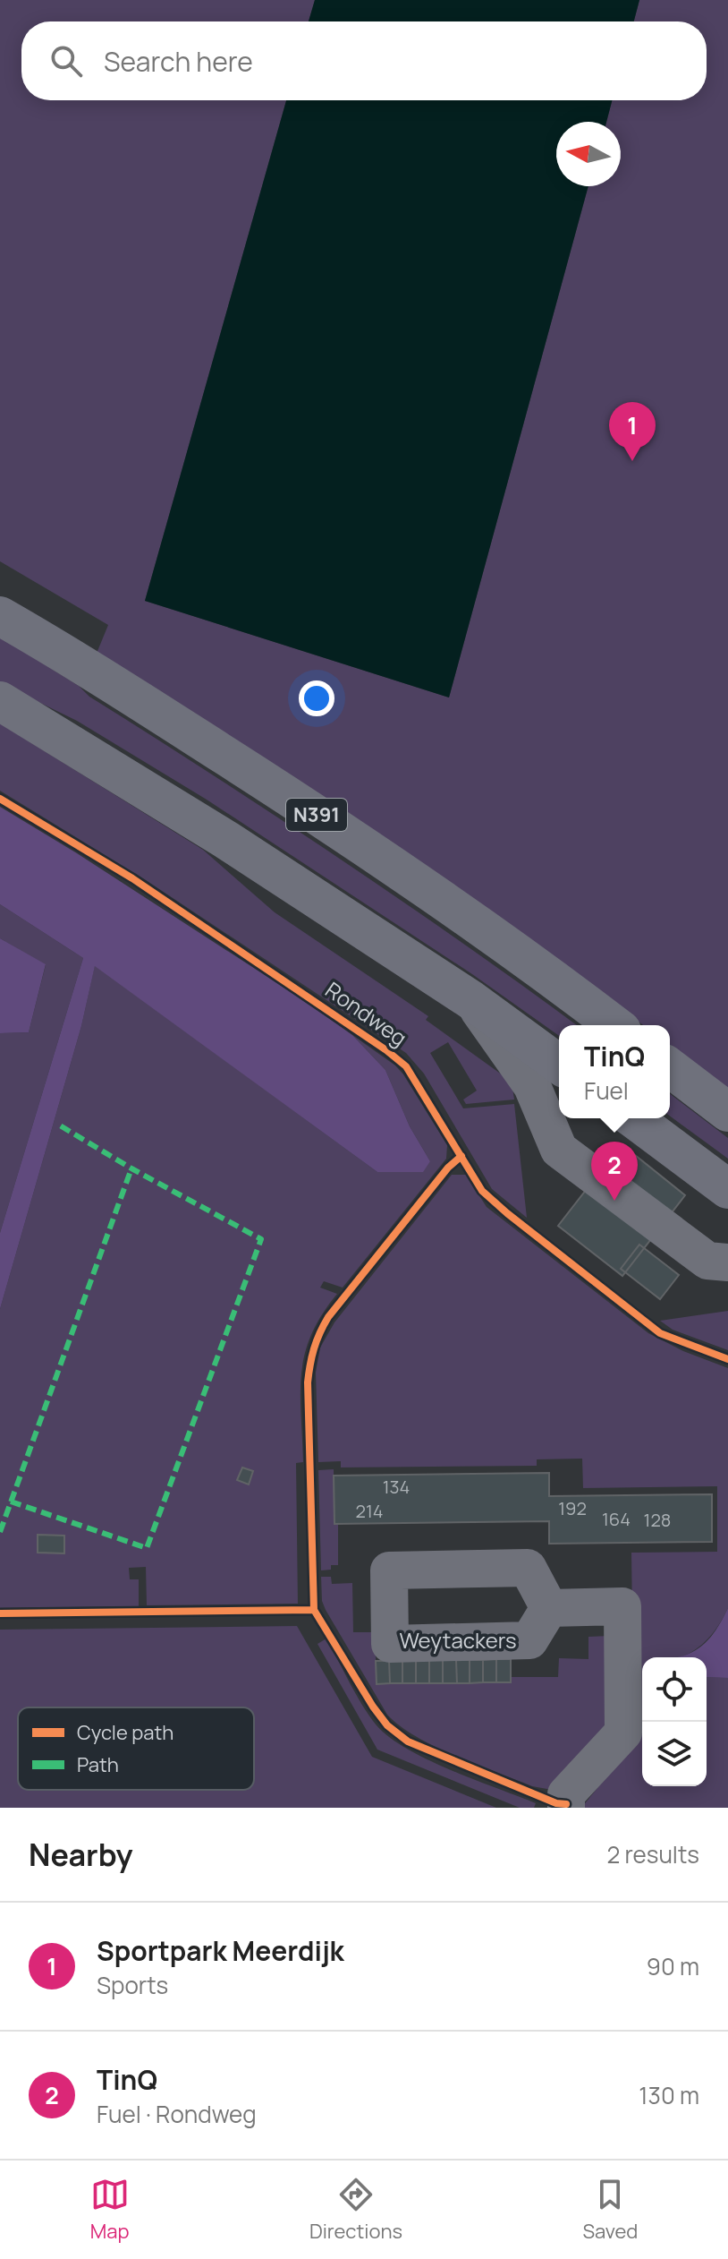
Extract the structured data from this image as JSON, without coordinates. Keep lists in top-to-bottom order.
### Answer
{
  "streets": {
    "main road": ["N391"],
    "cycle path": ["Rondweg"]
  },
  "house_numbers": [
    "134",
    "192",
    "214",
    "164",
    "128"
  ],
  "legend": ["Cycle path", "Path"],
  "north": "left",
  "page": {
    "search": "Search here",
    "pins": ["1", "2"],
    "popup": ["TinQ", "Fuel"],
    "heading": ["Nearby", "2 results"],
    "list": [
      {
        "mark": "1",
        "name": "Sportpark Meerdijk",
        "note": "Sports",
        "value": "90 m"
      },
      {
        "mark": "2",
        "name": "TinQ",
        "note": "Fuel · Rondweg",
        "value": "130 m"
      }
    ],
    "nav": ["Map", "Directions", "Saved"]
  }
}
